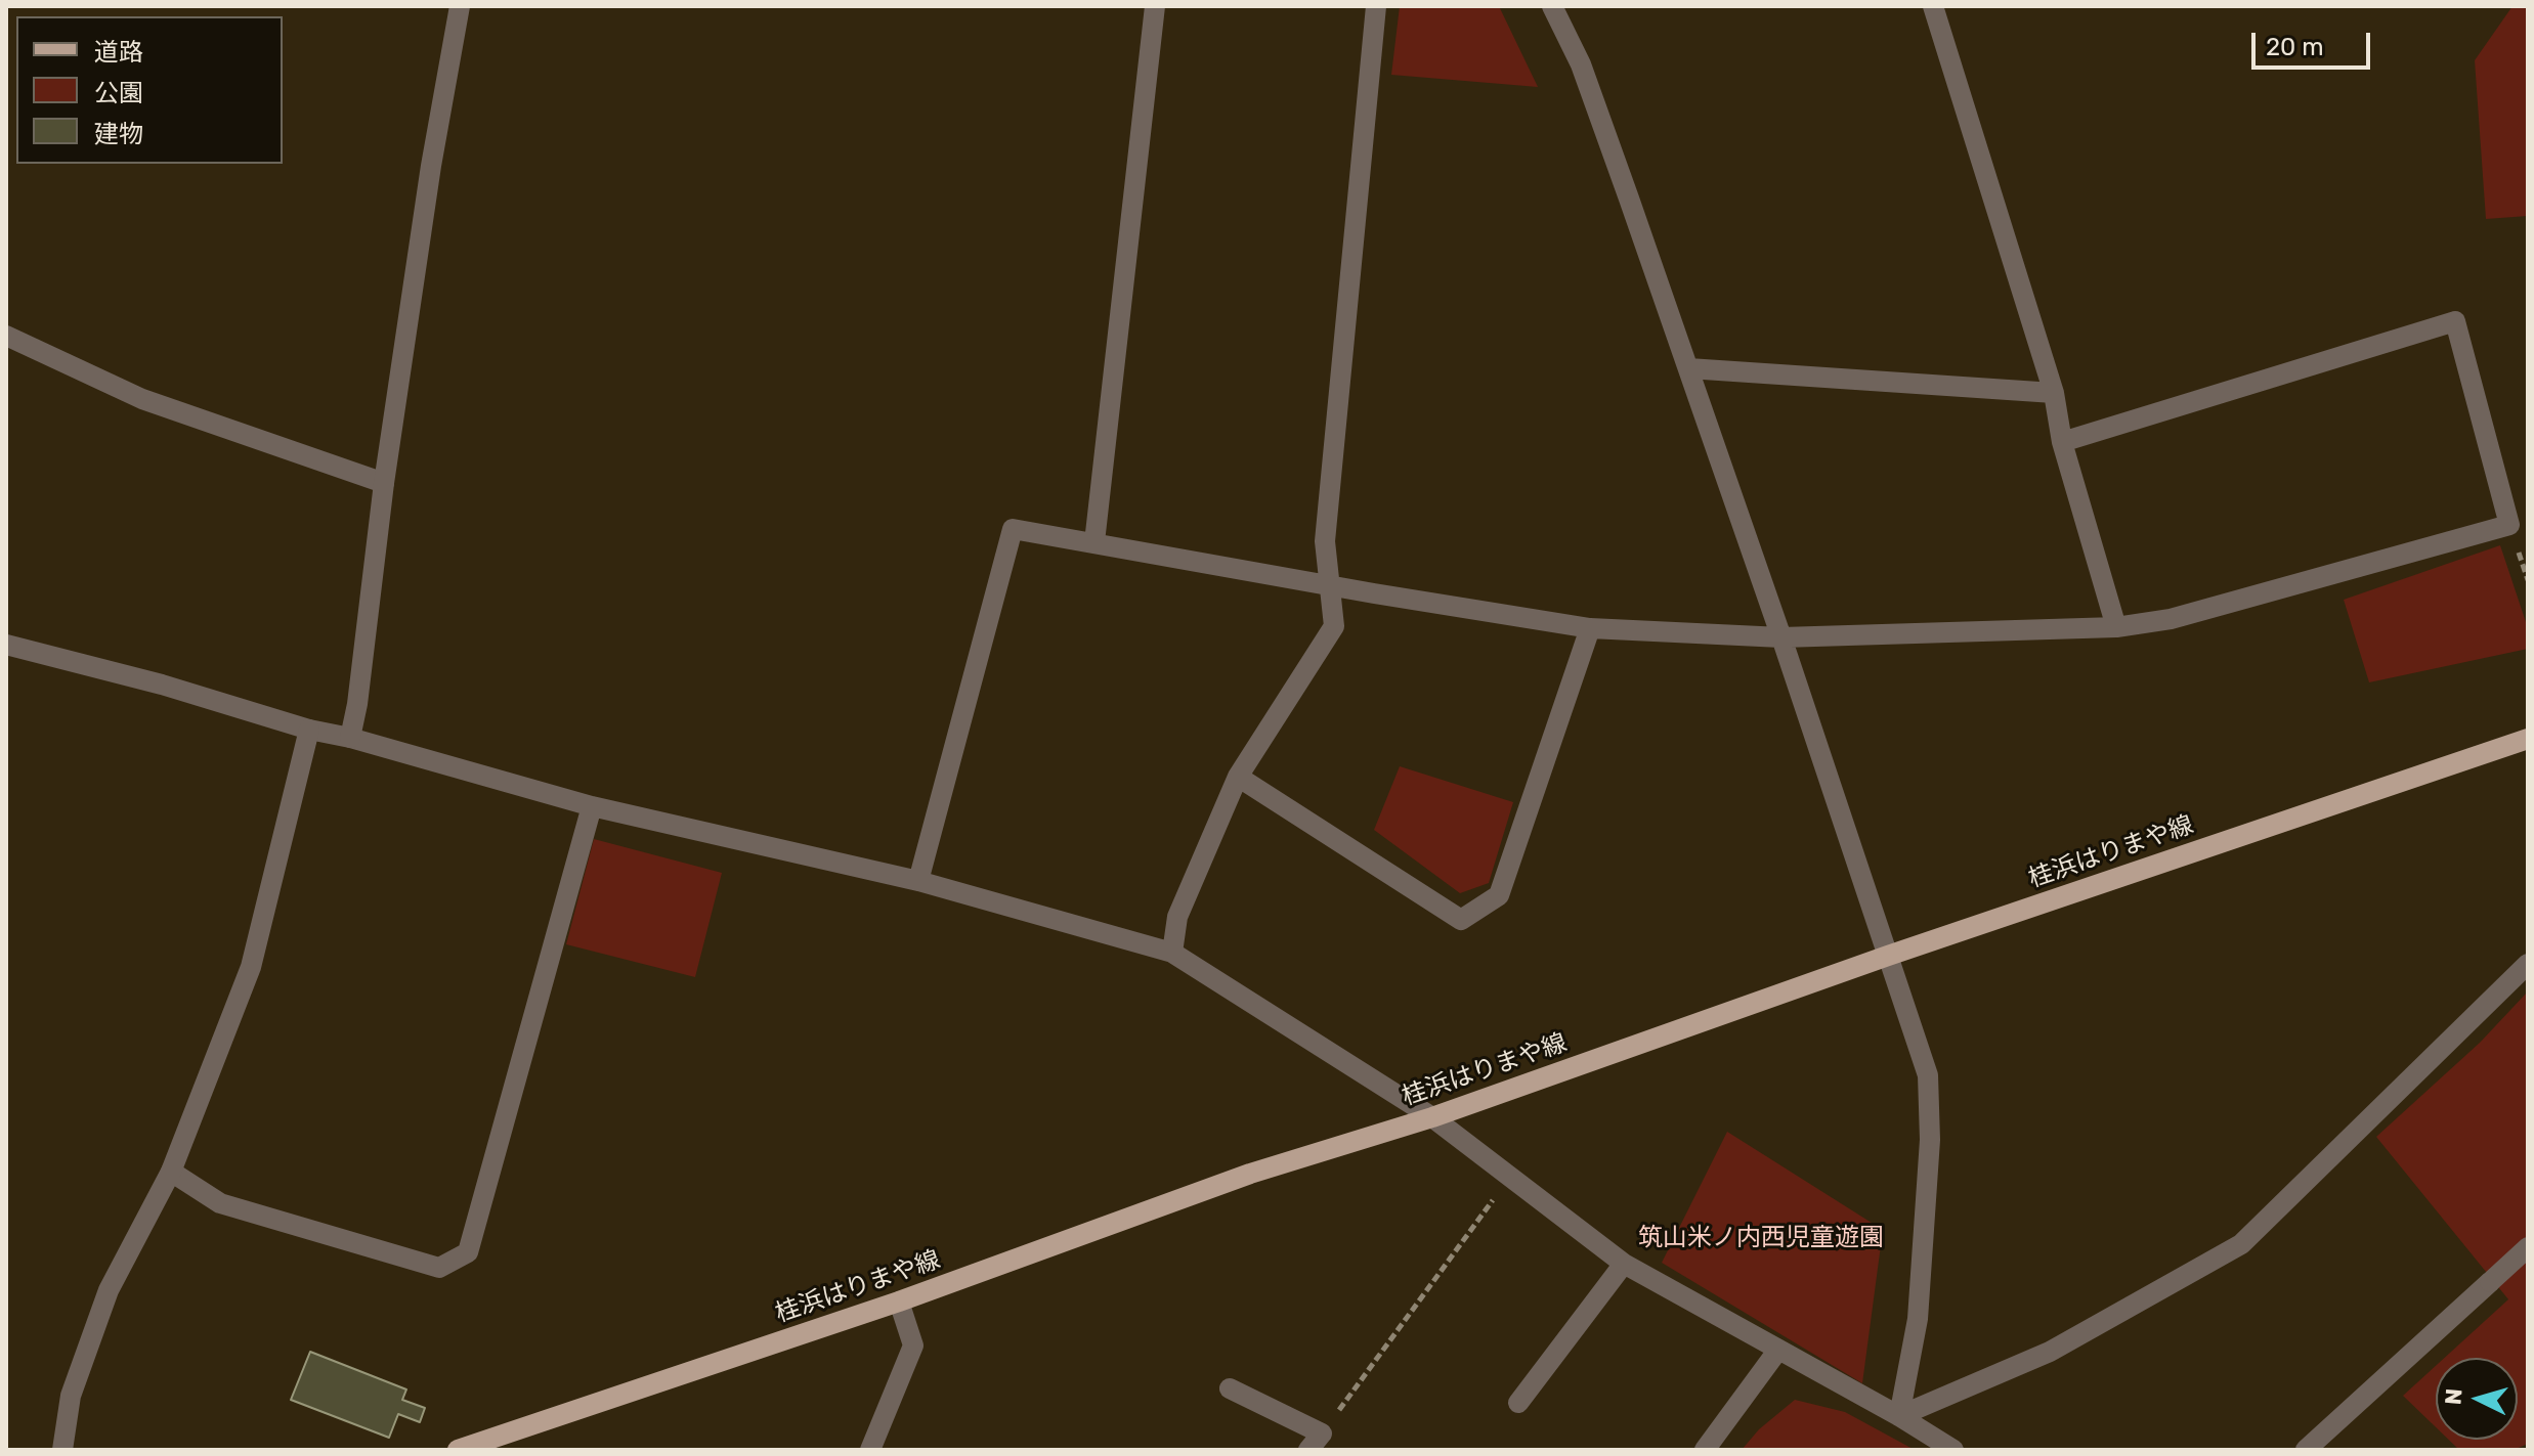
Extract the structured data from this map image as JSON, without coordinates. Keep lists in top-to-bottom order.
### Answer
{
  "streets": {
    "main road": ["桂浜はりまや線"]
  },
  "parks": ["筑山米ノ内西児童遊園"],
  "legend": ["道路", "公園", "建物"],
  "scale_bar": "20 m",
  "north": "left"
}
